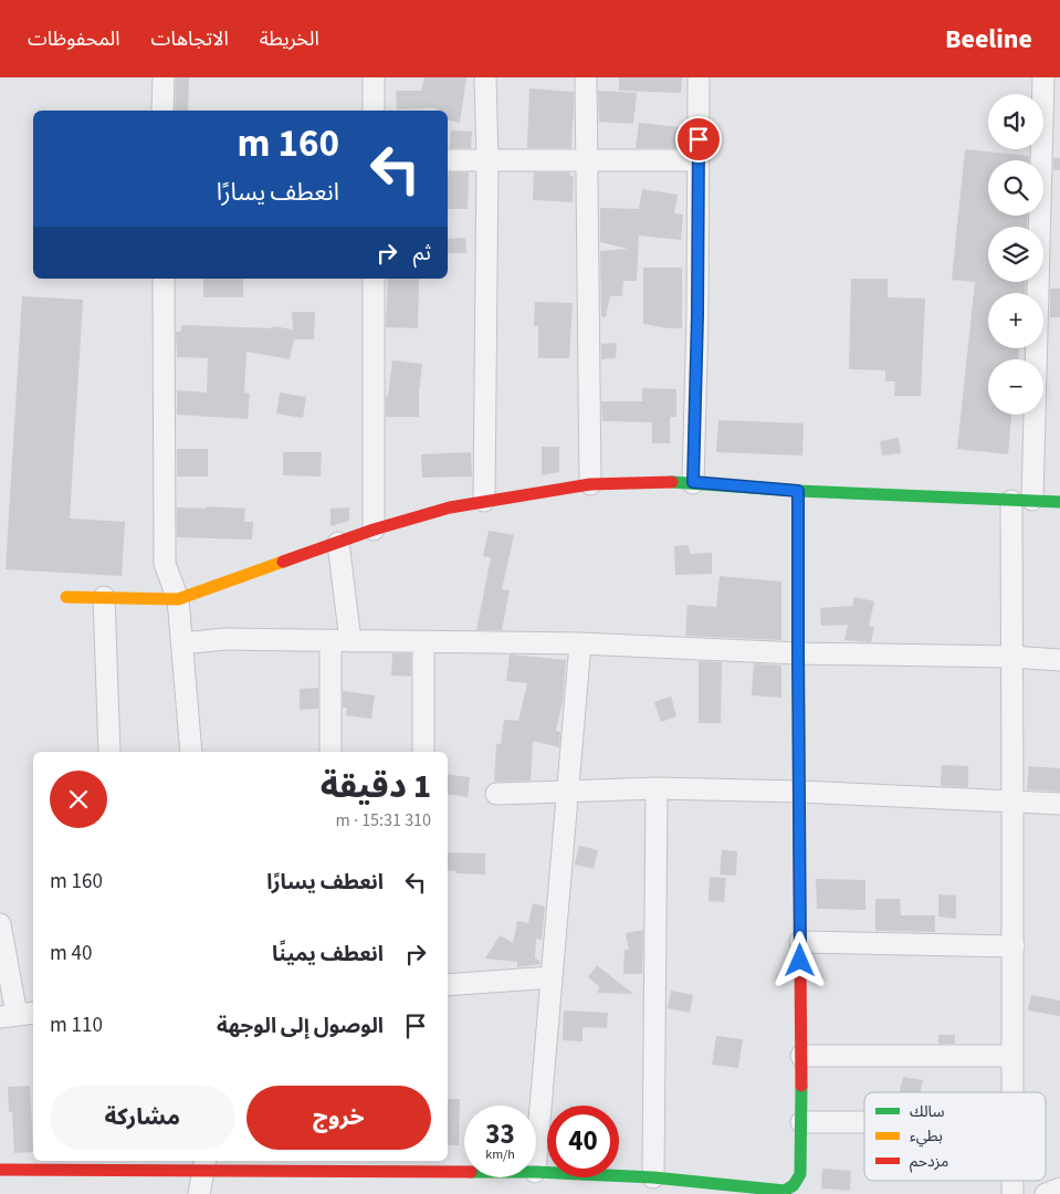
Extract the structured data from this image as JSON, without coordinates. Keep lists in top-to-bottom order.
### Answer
{
  "legend": ["سالك", "بطيء", "مزدحم"],
  "page": {
    "header": "Beeline",
    "nav": ["الخريطة", "الاتجاهات", "المحفوظات"],
    "map_buttons": ["+", "−"],
    "turn": ["160 m", "انعطف يسارًا"],
    "then": "ثم",
    "heading": ["1 دقيقة", "310 m · 15:31"],
    "list": [
      {
        "name": "انعطف يسارًا",
        "value": "160 m"
      },
      {
        "name": "انعطف يمينًا",
        "value": "40 m"
      },
      {
        "name": "الوصول إلى الوجهة",
        "value": "110 m"
      }
    ],
    "buttons": ["خروج", "مشاركة"],
    "speed": "33 km/h",
    "limit": "40"
  }
}
